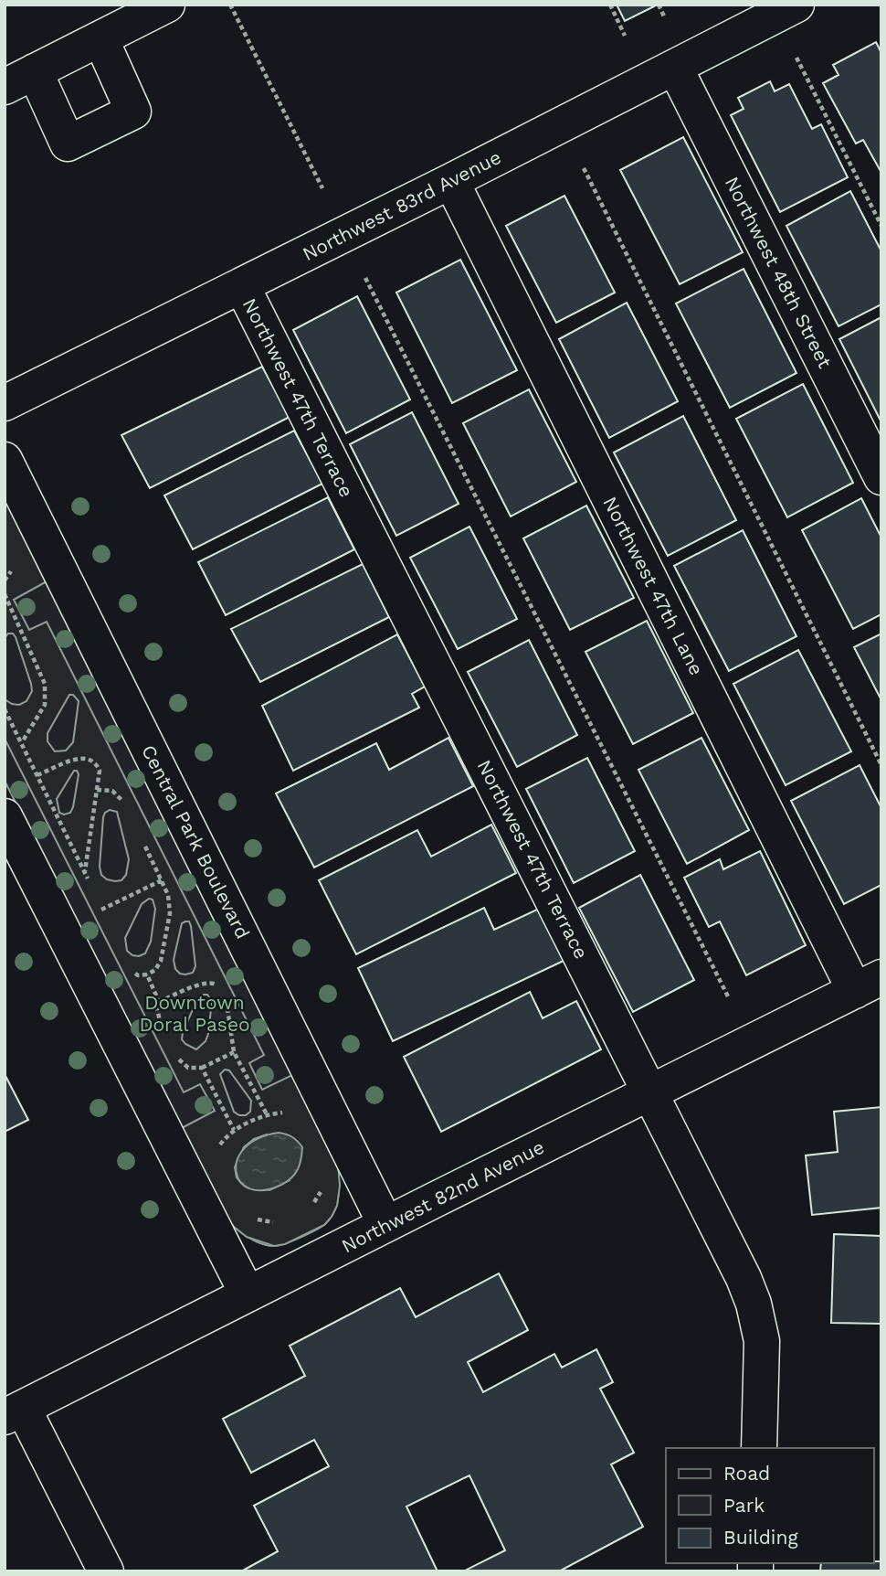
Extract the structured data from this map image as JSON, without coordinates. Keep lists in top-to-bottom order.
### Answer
{
  "streets": {
    "street": [
      "Northwest 83rd Avenue",
      "Northwest 48th Street",
      "Northwest 47th Terrace",
      "Northwest 47th Lane",
      "Central Park Boulevard",
      "Northwest 82nd Avenue"
    ]
  },
  "crossings": [
    ["Northwest 83rd Avenue", "Northwest 48th Street"],
    ["Northwest 83rd Avenue", "Northwest 47th Terrace"],
    ["Northwest 83rd Avenue", "Northwest 47th Lane"],
    ["Northwest 47th Terrace", "Northwest 82nd Avenue"],
    ["Northwest 47th Lane", "Northwest 82nd Avenue"],
    ["Central Park Boulevard", "Northwest 82nd Avenue"]
  ],
  "parks": ["Downtown Doral Paseo"],
  "legend": ["Road", "Park", "Building"]
}
